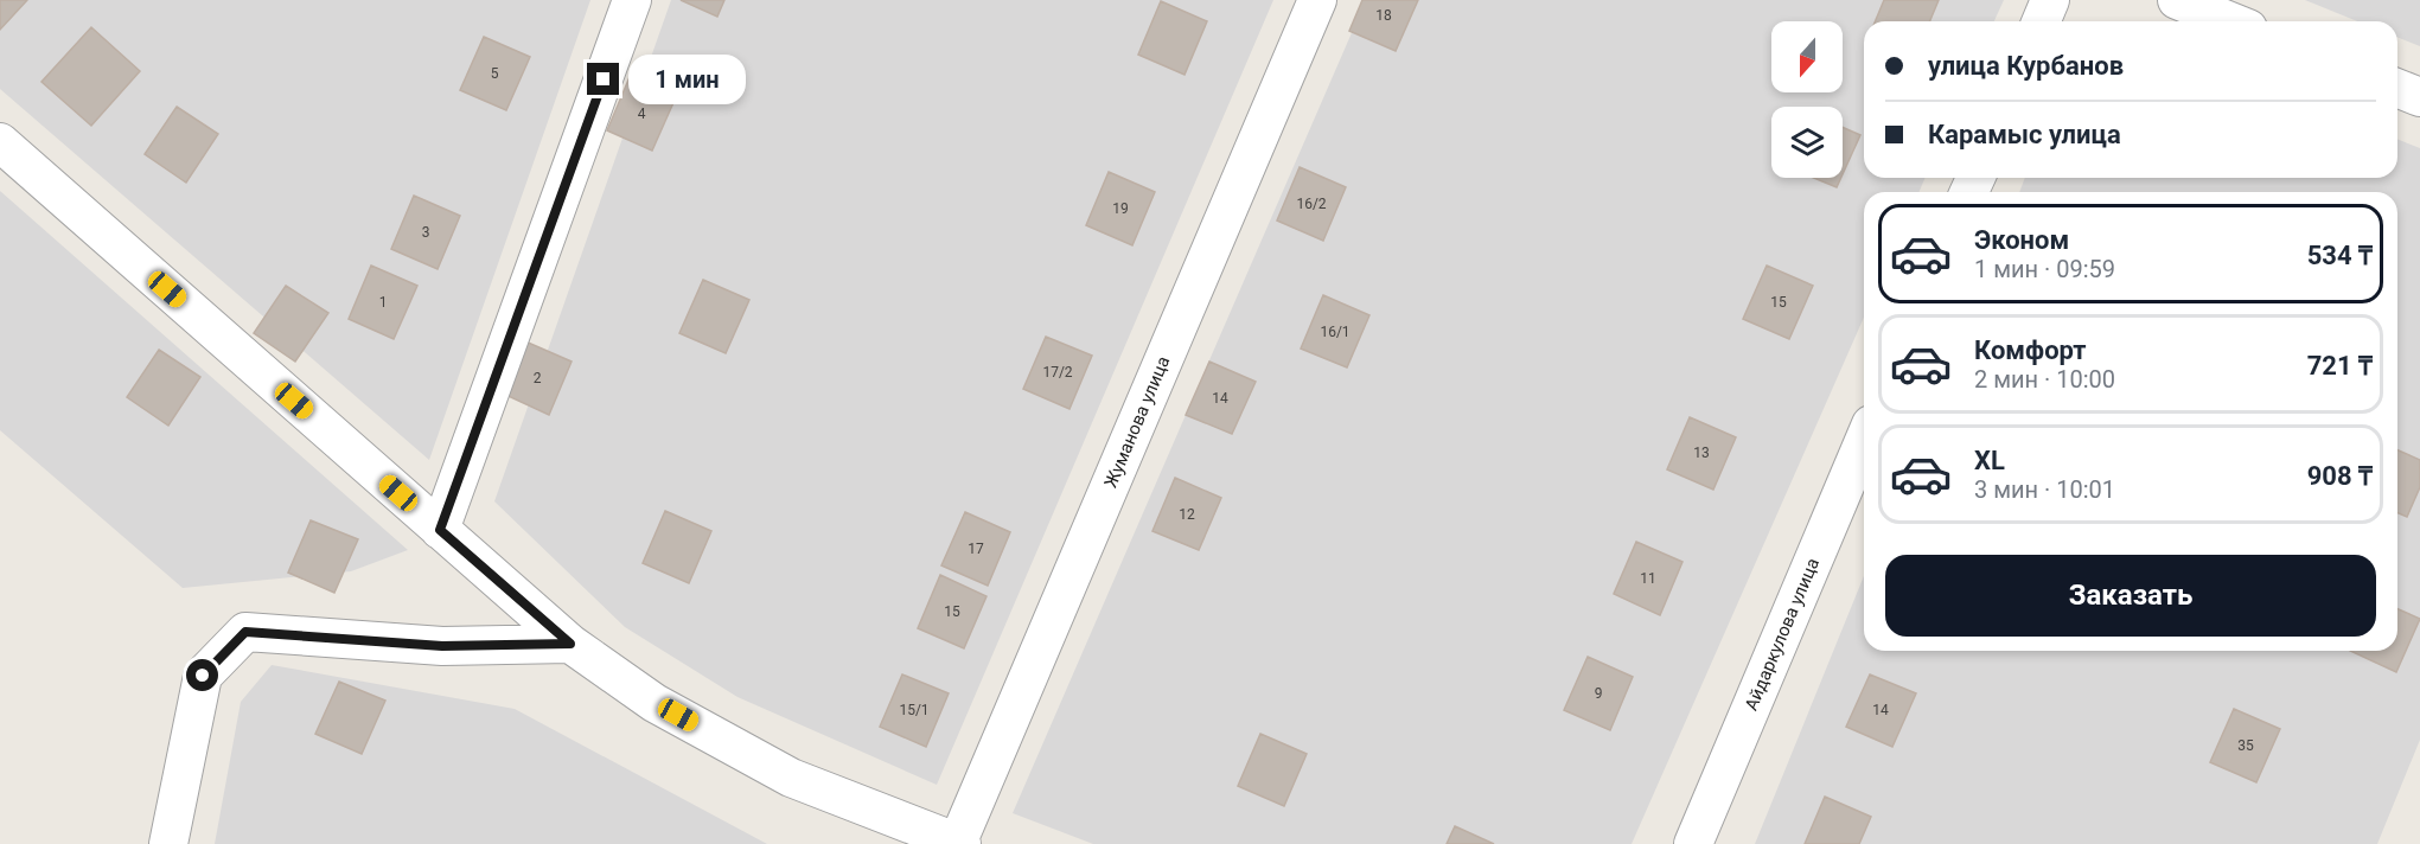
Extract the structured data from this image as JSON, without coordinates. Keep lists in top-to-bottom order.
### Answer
{
  "streets": {
    "street": ["Жуманова улица", "Айдаркулова улица"]
  },
  "house_numbers": [
    "18",
    "5",
    "4",
    "16/2",
    "19",
    "3",
    "1",
    "15",
    "16/1",
    "17/2",
    "2",
    "14",
    "13",
    "12",
    "17",
    "11",
    "15",
    "9",
    "15/1",
    "14",
    "35"
  ],
  "north": "bottom",
  "page": {
    "banner": ["улица Курбанов", "Карамыс улица"],
    "bubble": "1 мин",
    "list": [
      {
        "name": "Эконом",
        "note": "1 мин · 09:59",
        "value": "534 ₸"
      },
      {
        "name": "Комфорт",
        "note": "2 мин · 10:00",
        "value": "721 ₸"
      },
      {
        "name": "XL",
        "note": "3 мин · 10:01",
        "value": "908 ₸"
      }
    ],
    "buttons": "Заказать"
  }
}
